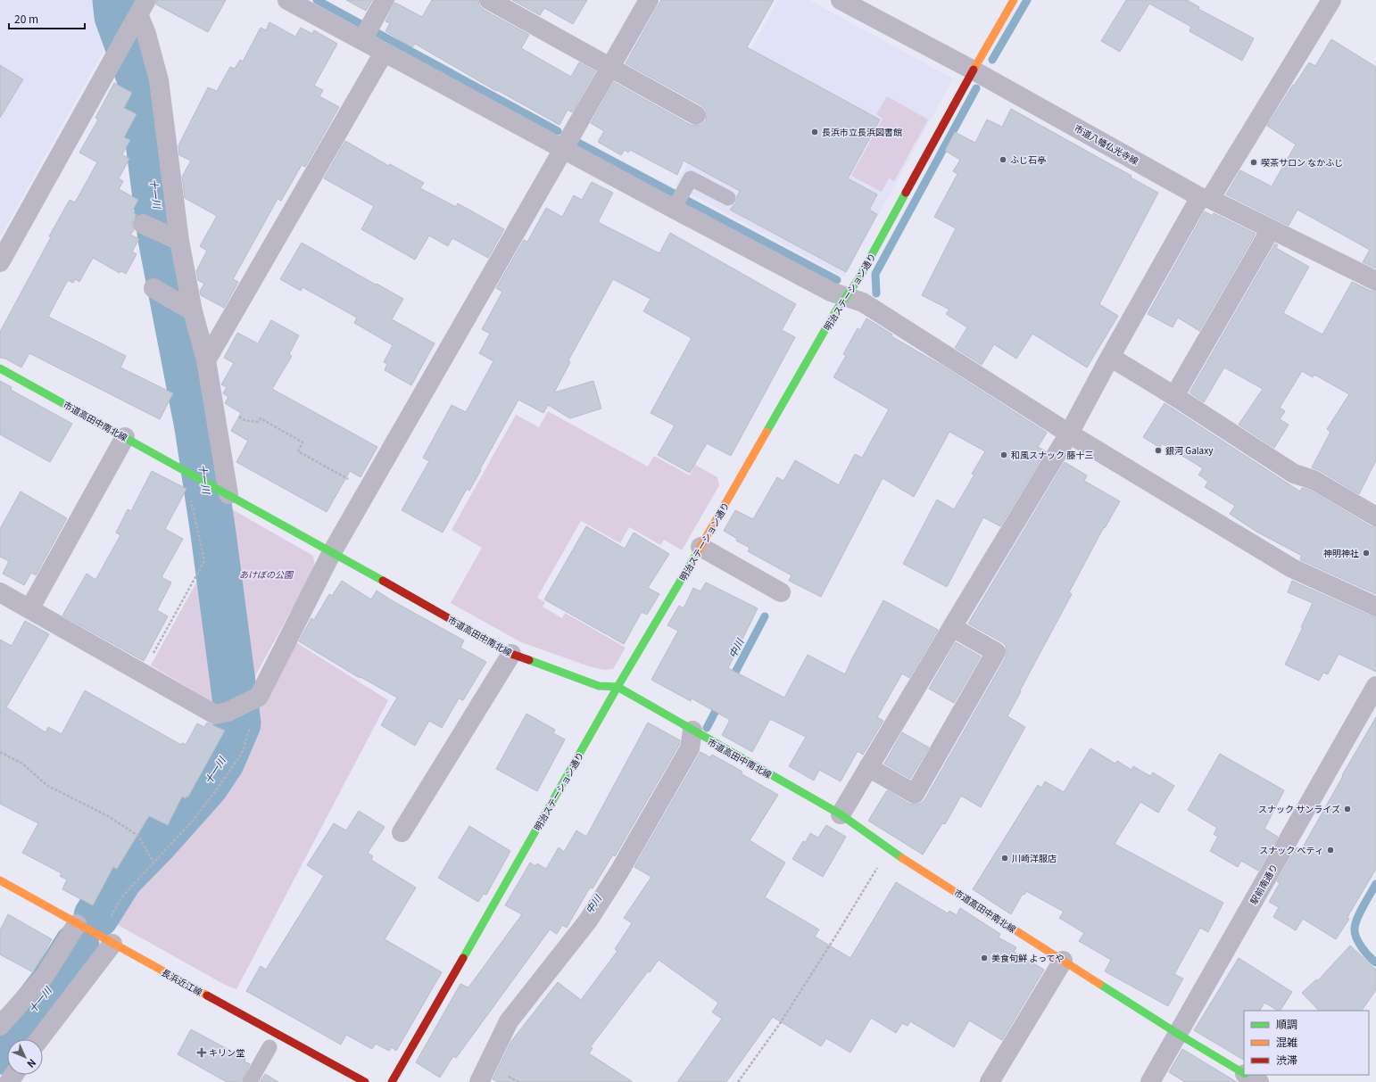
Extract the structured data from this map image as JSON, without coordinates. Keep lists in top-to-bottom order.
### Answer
{
  "streets": {
    "street": [
      "市道八幡仏光寺線",
      "明治ステーション通り",
      "市道高田中南北線",
      "駅前南通り",
      "長浜近江線"
    ]
  },
  "crossings": [
    ["市道八幡仏光寺線", "明治ステーション通り"],
    ["明治ステーション通り", "市道高田中南北線"],
    ["市道高田中南北線", "駅前南通り"]
  ],
  "water": ["十一川", "中川"],
  "parks": ["あけぼの公園"],
  "places": {
    "other": [
      "長浜市立長浜図書館",
      "ふじ石亭",
      "喫茶サロン なかふじ",
      "銀河 Galaxy",
      "和風スナック 藤十三",
      "神明神社",
      "スナック サンライズ",
      "スナック べティ",
      "川崎洋服店",
      "美食旬鮮 よってや"
    ],
    "health": ["キリン堂"]
  },
  "legend": ["順調", "混雑", "渋滞"],
  "scale_bar": "20 m",
  "north": "bottom right"
}
